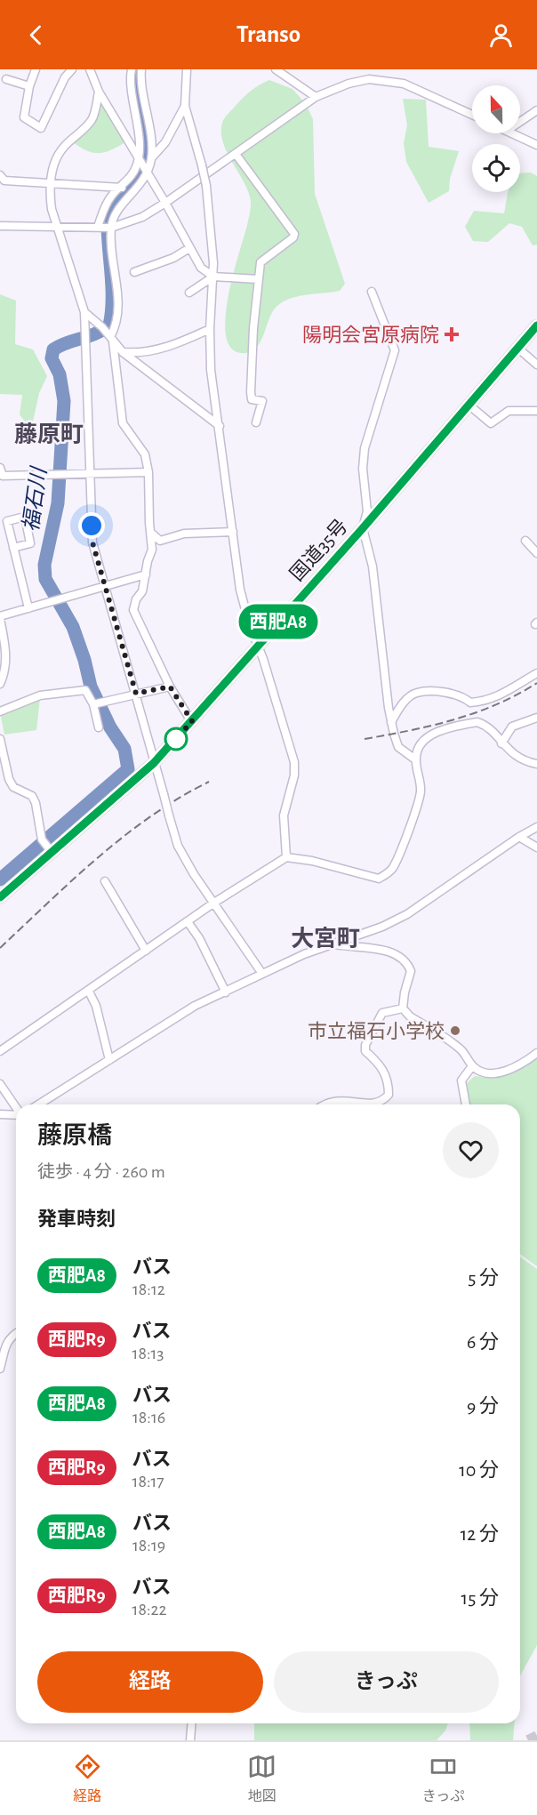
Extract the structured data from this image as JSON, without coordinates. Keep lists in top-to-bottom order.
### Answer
{
  "streets": {
    "highway": ["国道35号"]
  },
  "districts": ["藤原町", "大宮町"],
  "water": ["福石川"],
  "places": {
    "health": ["陽明会宮原病院"],
    "other": ["市立福石小学校"]
  },
  "lines": ["bus line 西肥A8"],
  "north": "top",
  "page": {
    "header": "Transo",
    "on_map": "西肥A8",
    "heading": [
      ["藤原橋", "徒歩 · 4 分 · 260 m"],
      "発車時刻"
    ],
    "list": [
      {
        "mark": "西肥A8",
        "name": "バス",
        "note": "18:12",
        "value": "5 分"
      },
      {
        "mark": "西肥R9",
        "name": "バス",
        "note": "18:13",
        "value": "6 分"
      },
      {
        "mark": "西肥A8",
        "name": "バス",
        "note": "18:16",
        "value": "9 分"
      },
      {
        "mark": "西肥R9",
        "name": "バス",
        "note": "18:17",
        "value": "10 分"
      },
      {
        "mark": "西肥A8",
        "name": "バス",
        "note": "18:19",
        "value": "12 分"
      },
      {
        "mark": "西肥R9",
        "name": "バス",
        "note": "18:22",
        "value": "15 分"
      }
    ],
    "buttons": ["経路", "きっぷ"],
    "tabs": ["経路", "地図", "きっぷ"]
  }
}
